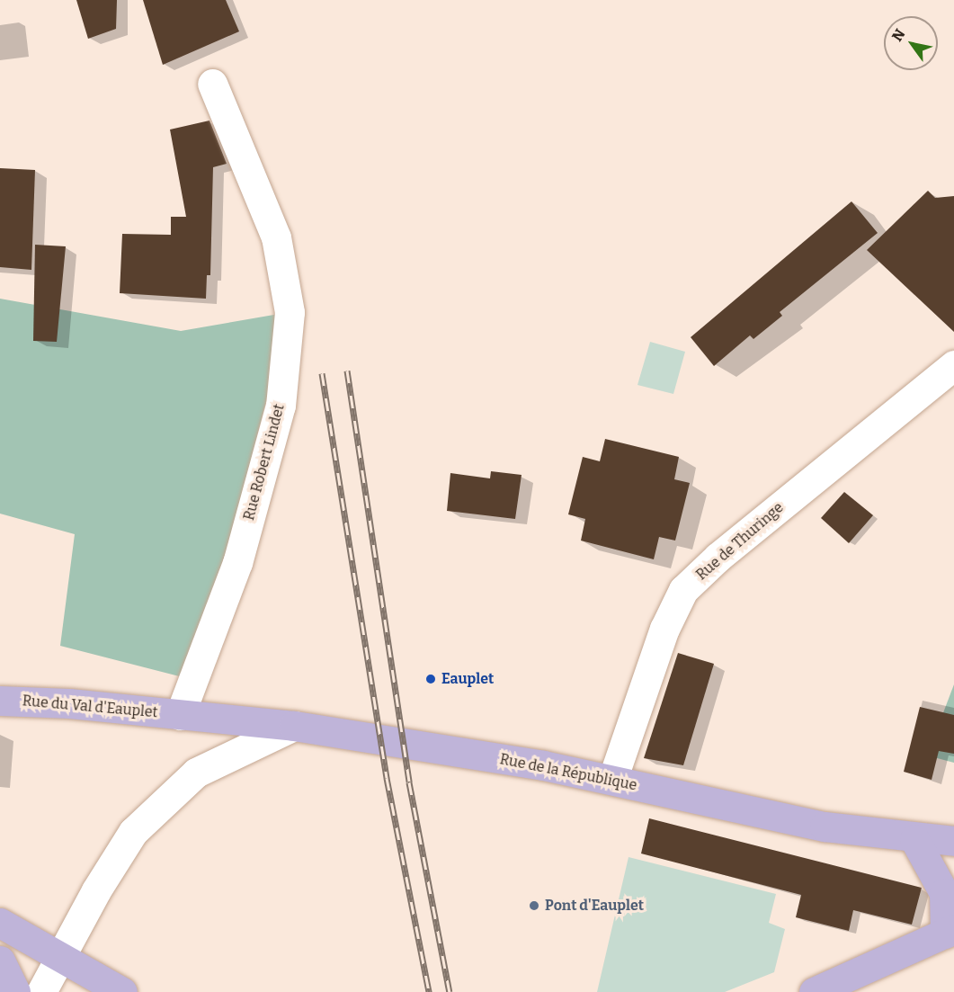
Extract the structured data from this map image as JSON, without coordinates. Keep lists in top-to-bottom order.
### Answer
{
  "streets": {
    "main road": ["Rue du Val d'Eauplet", "Rue de la République"],
    "street": ["Rue Robert Lindet", "Rue de Thuringe"]
  },
  "crossings": [
    ["Rue Robert Lindet", "Rue du Val d'Eauplet"],
    ["Rue Robert Lindet", "Rue de la République"],
    ["Rue de Thuringe", "Rue de la République"],
    ["Rue du Val d'Eauplet", "Rue de la République"]
  ],
  "places": ["Eauplet", "Pont d'Eauplet"],
  "north": "top left"
}
